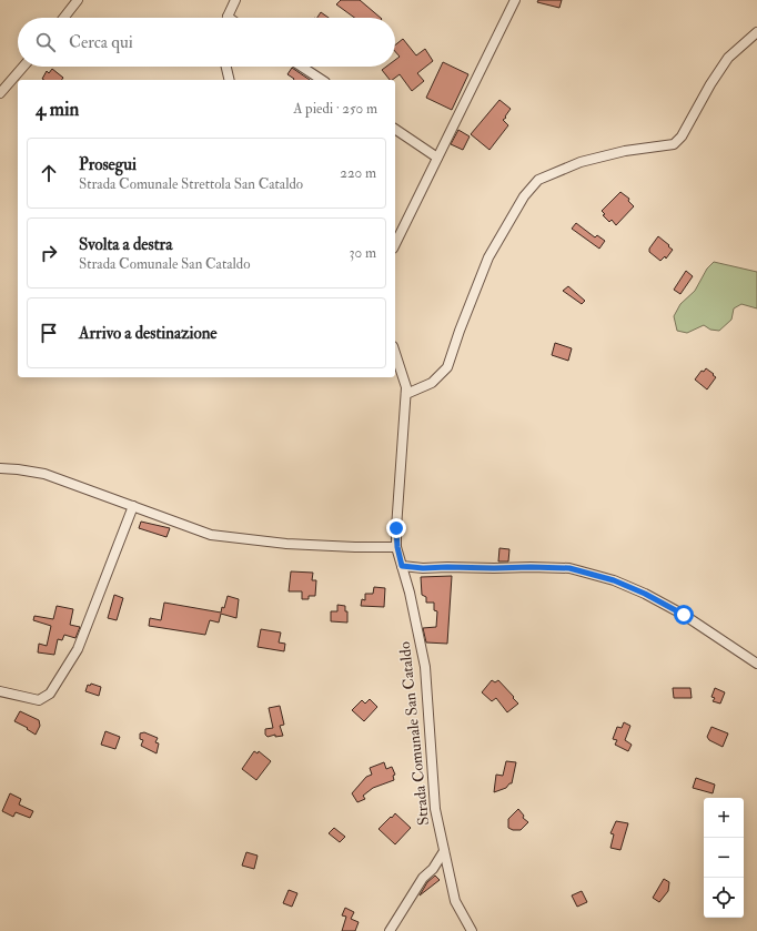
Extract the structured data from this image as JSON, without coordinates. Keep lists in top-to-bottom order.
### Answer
{
  "streets": {
    "street": ["Strada Comunale San Cataldo"]
  },
  "page": {
    "search": "Cerca qui",
    "heading": ["4 min", "A piedi · 250 m"],
    "list": [
      ["Prosegui", "Strada Comunale Strettola San Cataldo", "220 m"],
      ["Svolta a destra", "Strada Comunale San Cataldo", "30 m"],
      "Arrivo a destinazione"
    ],
    "map_buttons": ["+", "−"]
  }
}
